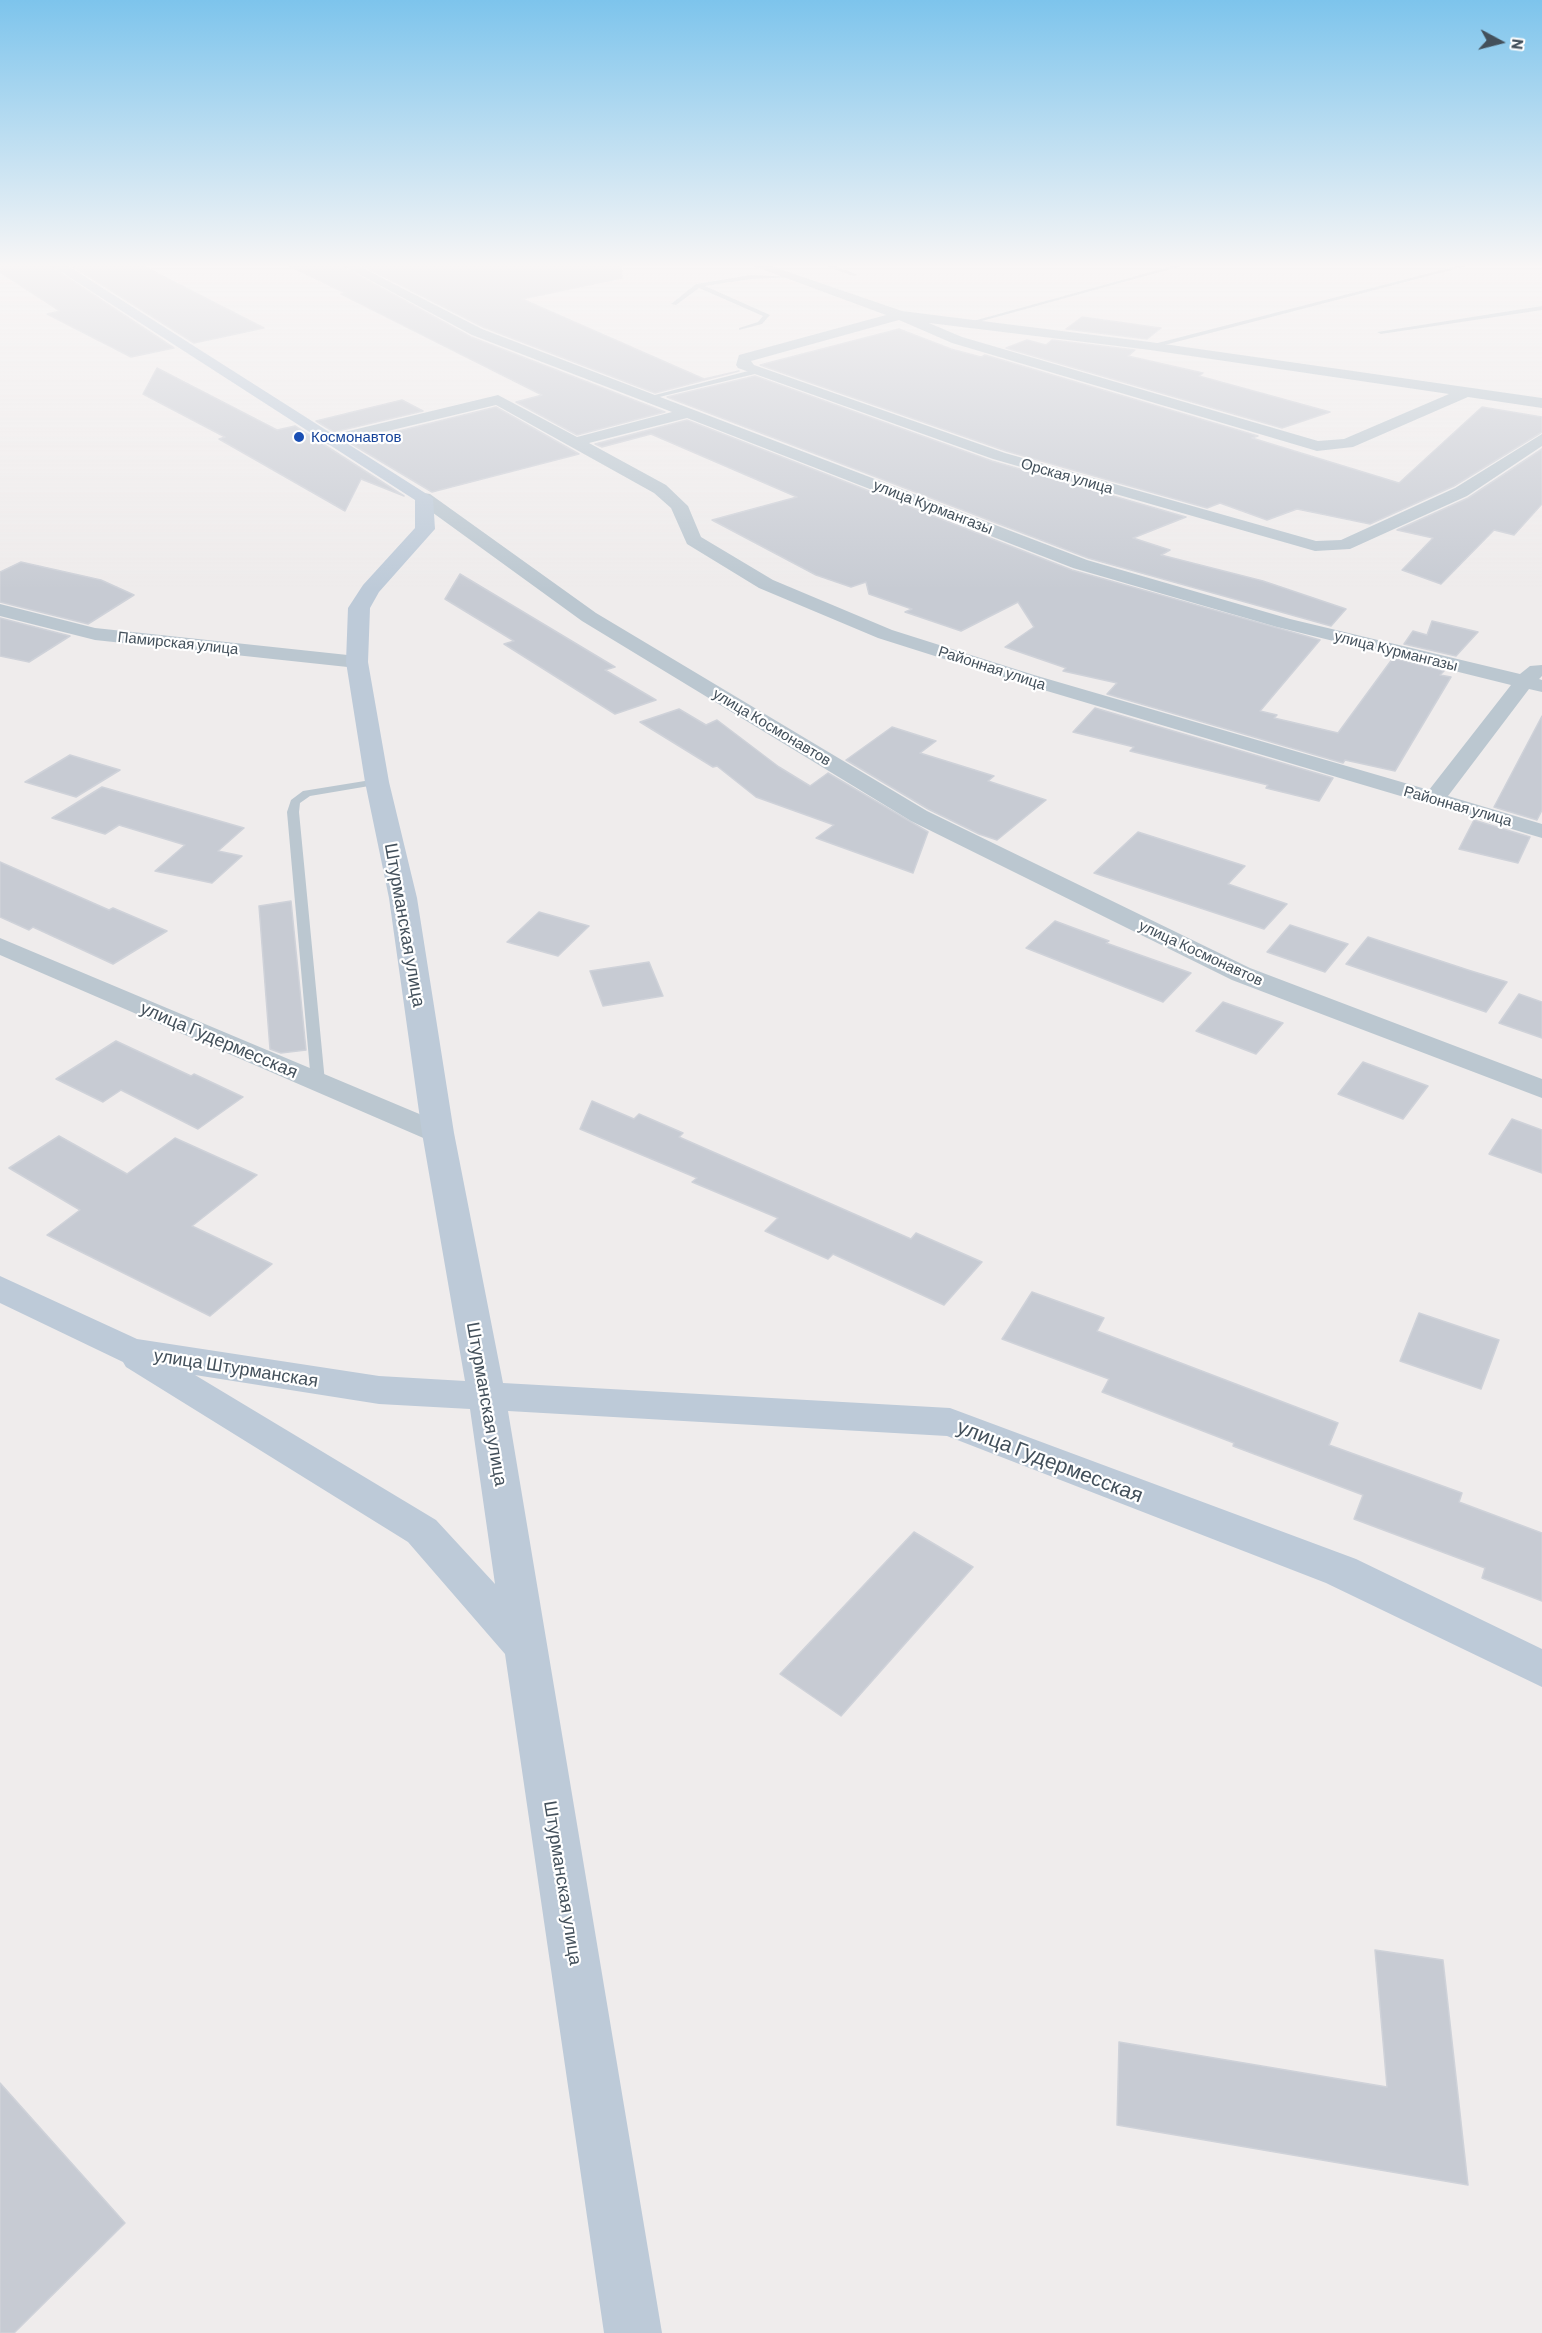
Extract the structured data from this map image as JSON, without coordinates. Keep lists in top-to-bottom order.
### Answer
{
  "streets": {
    "street": [
      "Орская улица",
      "улица Курмангазы",
      "Памирская улица",
      "Районная улица",
      "улица Космонавтов",
      "Штурманская улица",
      "улица Гудермесская",
      "улица Штурманская"
    ]
  },
  "crossings": [
    ["Памирская улица", "Штурманская улица"],
    ["Районная улица", "улица Космонавтов"],
    ["улица Космонавтов", "Штурманская улица"],
    ["Штурманская улица", "улица Гудермесская"],
    ["Штурманская улица", "улица Штурманская"],
    ["улица Гудермесская", "улица Штурманская"]
  ],
  "places": ["Космонавтов"],
  "north": "right"
}
